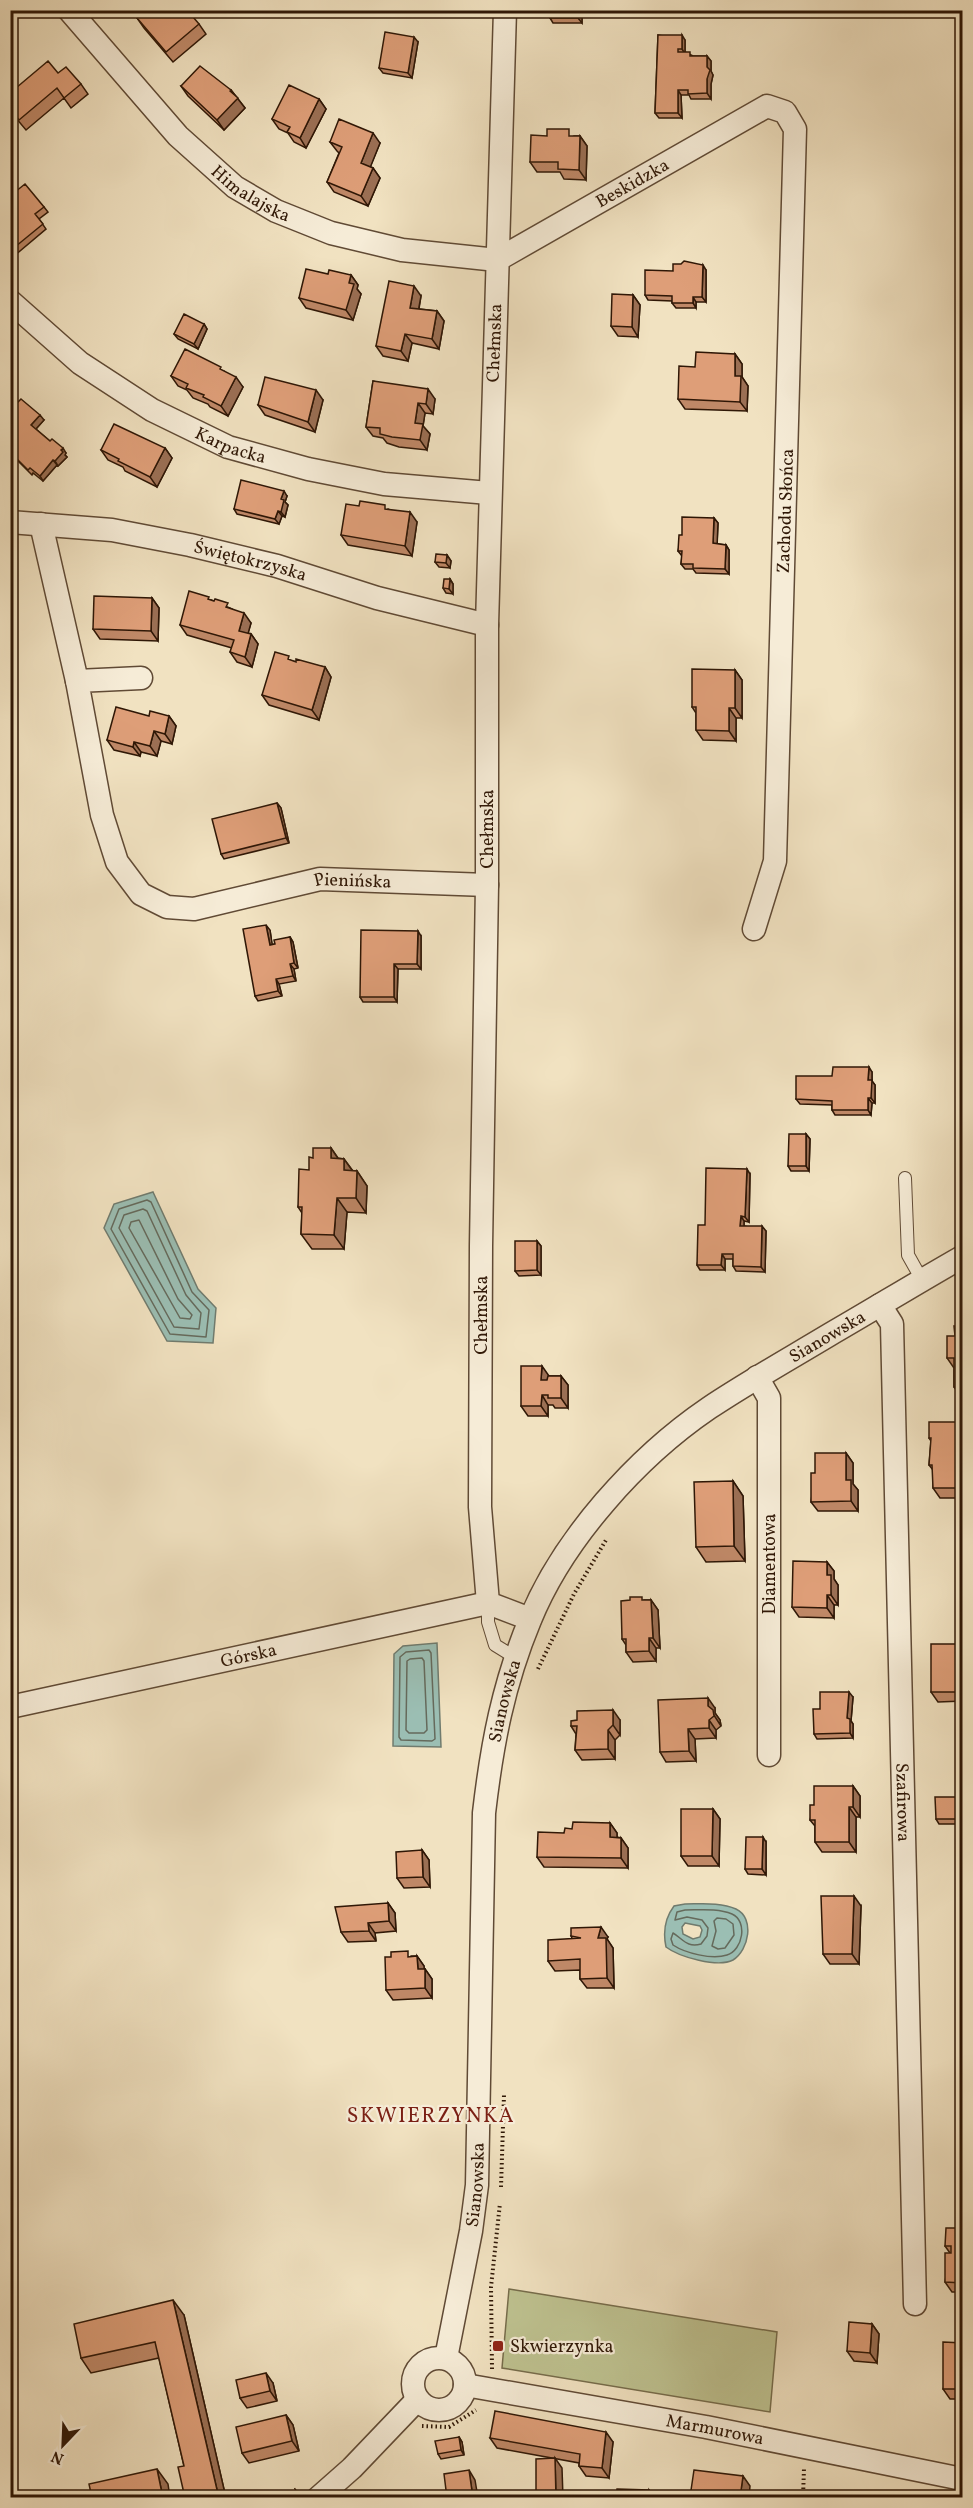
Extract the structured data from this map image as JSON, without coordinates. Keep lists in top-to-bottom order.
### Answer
{
  "streets": {
    "street": [
      "Beskidzka",
      "Himalajska",
      "Chełmska",
      "Karpacka",
      "Zachodu Słońca",
      "Świętokrzyska",
      "Pienińska",
      "Sianowska",
      "Diamentowa",
      "Górska",
      "Szafirowa",
      "Marmurowa"
    ]
  },
  "crossings": [
    ["Beskidzka", "Himalajska"],
    ["Beskidzka", "Chełmska"],
    ["Beskidzka", "Zachodu Słońca"],
    ["Himalajska", "Chełmska"],
    ["Chełmska", "Karpacka"],
    ["Chełmska", "Świętokrzyska"],
    ["Chełmska", "Pienińska"],
    ["Chełmska", "Górska"],
    ["Sianowska", "Diamentowa"],
    ["Sianowska", "Szafirowa"],
    ["Sianowska", "Marmurowa"]
  ],
  "districts": ["SKWIERZYNKA"],
  "places": {
    "transit": ["Skwierzynka"]
  },
  "north": "bottom left"
}
